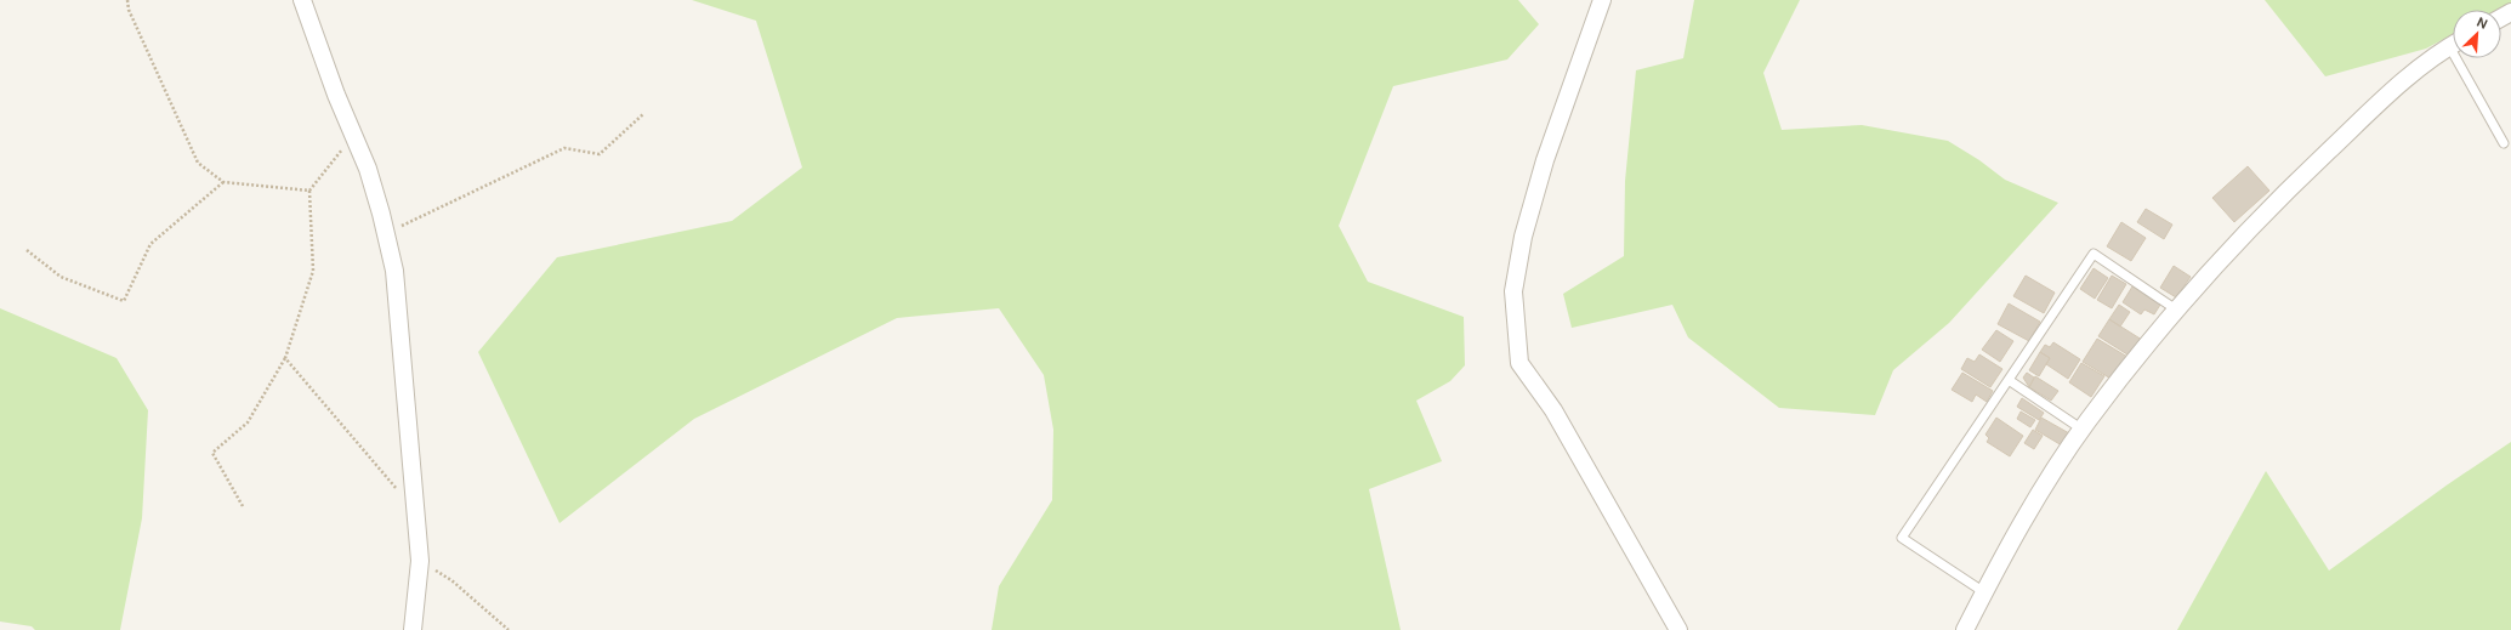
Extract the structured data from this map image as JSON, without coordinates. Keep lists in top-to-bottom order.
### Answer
{
  "north": "top right"
}
